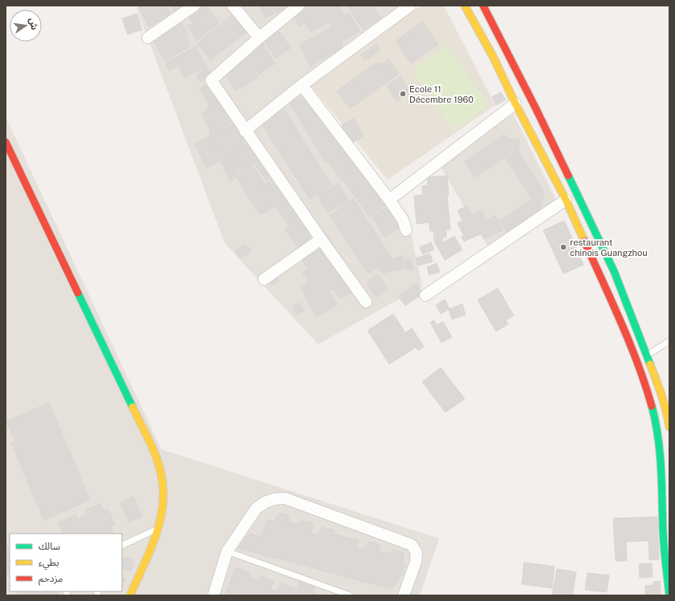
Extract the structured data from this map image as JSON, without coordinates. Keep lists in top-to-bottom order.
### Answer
{
  "places": ["Ecole 11 Décembre 1960", "restaurant chinois Guangzhou"],
  "legend": ["سالك", "بطيء", "مزدحم"],
  "north": "right"
}
